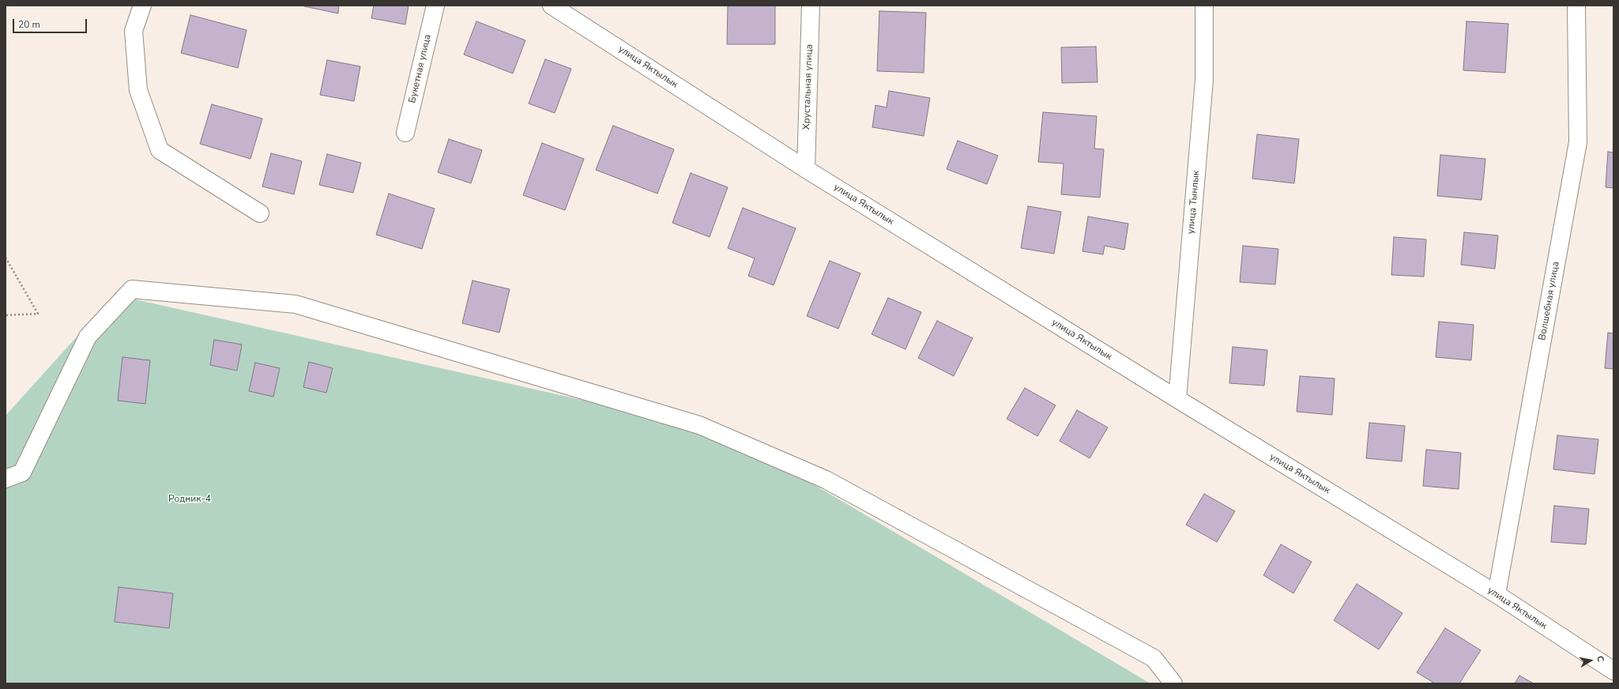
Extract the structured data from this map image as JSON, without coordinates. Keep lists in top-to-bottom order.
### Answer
{
  "streets": {
    "street": [
      "улица Яктылык",
      "Букетная улица",
      "Хрустальная улица",
      "улица Тынлык",
      "Волшебная улица"
    ]
  },
  "crossings": [
    ["улица Яктылык", "Хрустальная улица"],
    ["улица Яктылык", "улица Тынлык"],
    ["улица Яктылык", "Волшебная улица"]
  ],
  "parks": ["Родник-4"],
  "scale_bar": "20 m",
  "north": "right"
}
